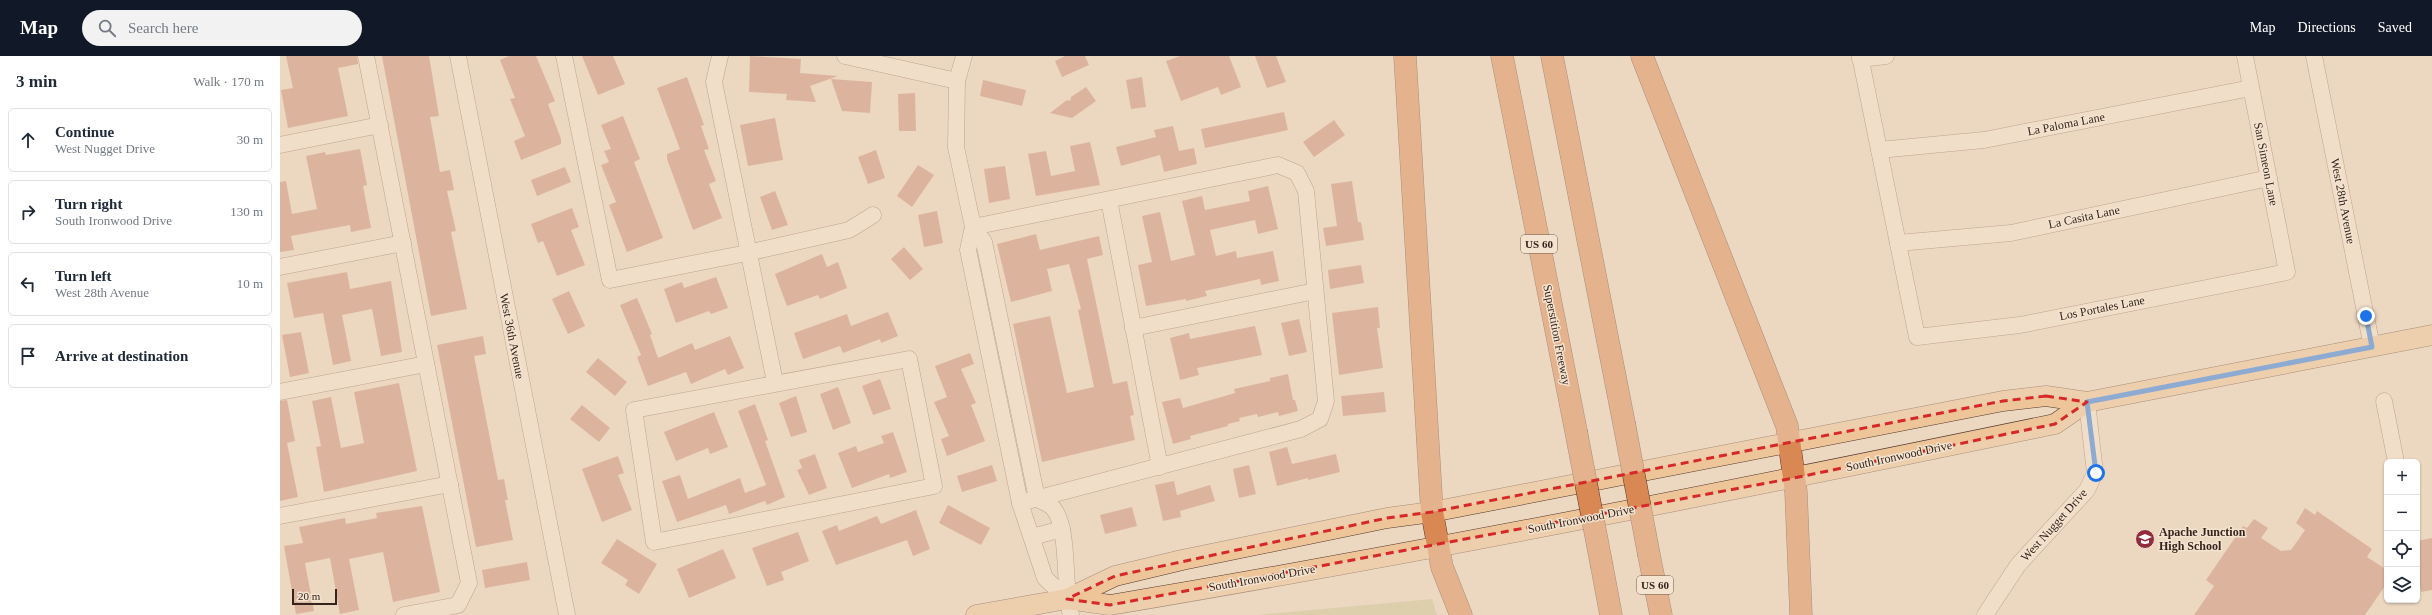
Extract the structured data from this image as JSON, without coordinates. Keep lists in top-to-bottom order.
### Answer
{
  "streets": {
    "highway": ["US 60", "Superstition Freeway"],
    "main road": ["South Ironwood Drive"],
    "street": [
      "La Paloma Lane",
      "San Simeon Lane",
      "West 28th Avenue",
      "La Casita Lane",
      "Los Portales Lane",
      "West 36th Avenue",
      "West Nugget Drive"
    ]
  },
  "crossings": [
    ["La Paloma Lane", "San Simeon Lane"],
    ["San Simeon Lane", "La Casita Lane"],
    ["San Simeon Lane", "Los Portales Lane"],
    ["West 28th Avenue", "South Ironwood Drive"],
    ["La Casita Lane", "Los Portales Lane"],
    ["South Ironwood Drive", "West Nugget Drive"]
  ],
  "places": {
    "school or university": ["Apache Junction High School"]
  },
  "scale_bar": "20 m",
  "page": {
    "header": "Map",
    "search": "Search here",
    "nav": ["Map", "Directions", "Saved"],
    "heading": ["3 min", "Walk · 170 m"],
    "list": [
      ["Continue", "West Nugget Drive", "30 m"],
      ["Turn right", "South Ironwood Drive", "130 m"],
      ["Turn left", "West 28th Avenue", "10 m"],
      "Arrive at destination"
    ],
    "map_buttons": ["+", "−"],
    "scale": "20 m"
  }
}
